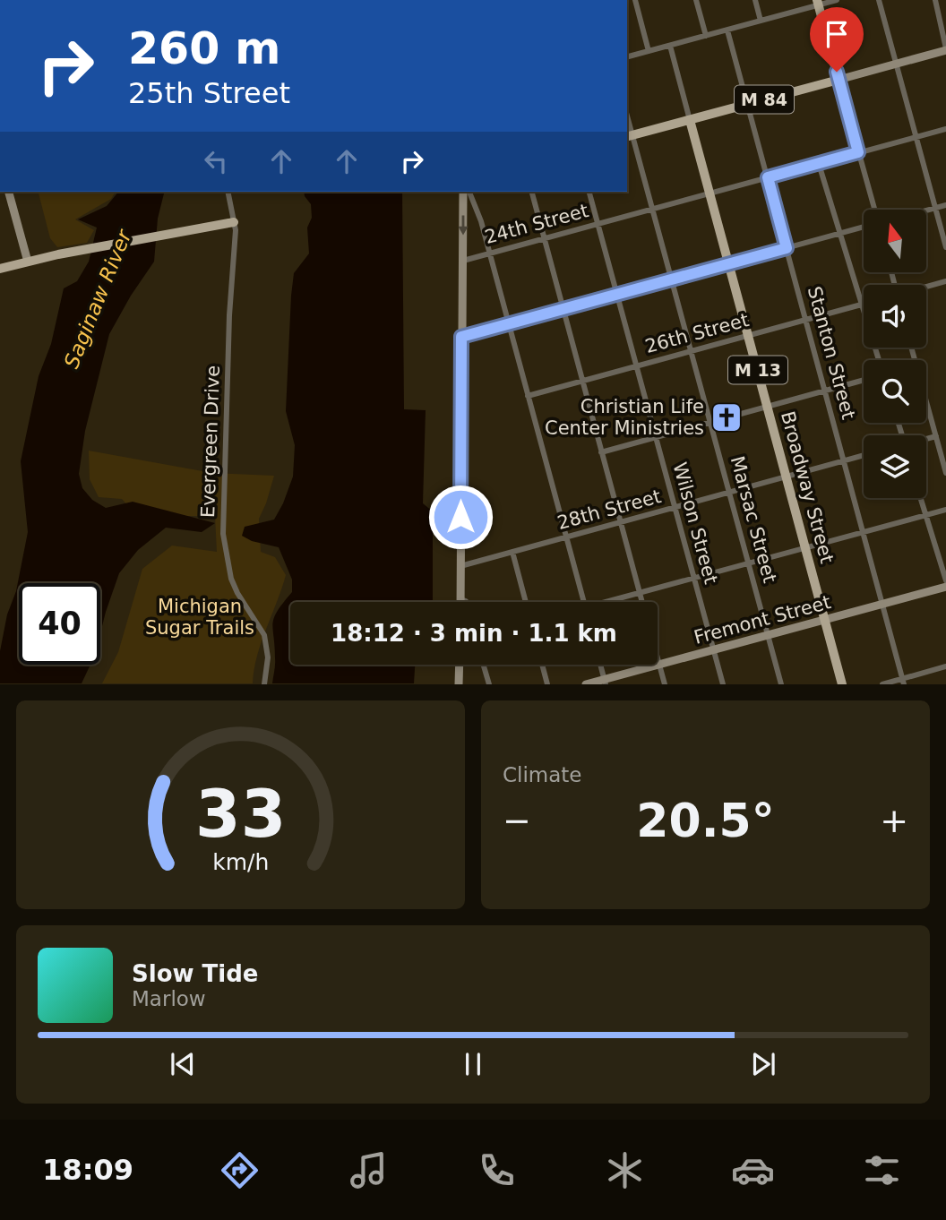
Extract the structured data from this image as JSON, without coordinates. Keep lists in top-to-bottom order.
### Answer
{
  "streets": {
    "main road": ["M 84", "M 13", "Broadway Street"],
    "street": [
      "24th Street",
      "26th Street",
      "Stanton Street",
      "Evergreen Drive",
      "28th Street",
      "Marsac Street",
      "Wilson Street",
      "Fremont Street"
    ]
  },
  "crossings": [
    ["M 84", "Stanton Street"],
    ["M 84", "Broadway Street"],
    ["24th Street", "Stanton Street"],
    ["24th Street", "Broadway Street"],
    ["24th Street", "Marsac Street"],
    ["24th Street", "Wilson Street"],
    ["26th Street", "Stanton Street"],
    ["26th Street", "Broadway Street"],
    ["26th Street", "Marsac Street"],
    ["26th Street", "Wilson Street"],
    ["Stanton Street", "28th Street"],
    ["Stanton Street", "Fremont Street"],
    ["Broadway Street", "28th Street"],
    ["Broadway Street", "Fremont Street"],
    ["28th Street", "Marsac Street"],
    ["28th Street", "Wilson Street"],
    ["Marsac Street", "Fremont Street"],
    ["Wilson Street", "Fremont Street"]
  ],
  "water": ["Saginaw River"],
  "parks": ["Michigan Sugar Trails"],
  "places": {
    "church": ["Christian Life Center Ministries"]
  },
  "north": "top",
  "page": {
    "turn": ["260 m", "25th Street"],
    "limit": "40",
    "trip": "18:12 · 3 min · 1.1 km",
    "tile": "Climate",
    "heat": ["−", "20.5°", "+"],
    "song": ["Slow Tide", "Marlow"],
    "tabs": "18:09",
    "gauge": ["33", "km/h"]
  }
}
